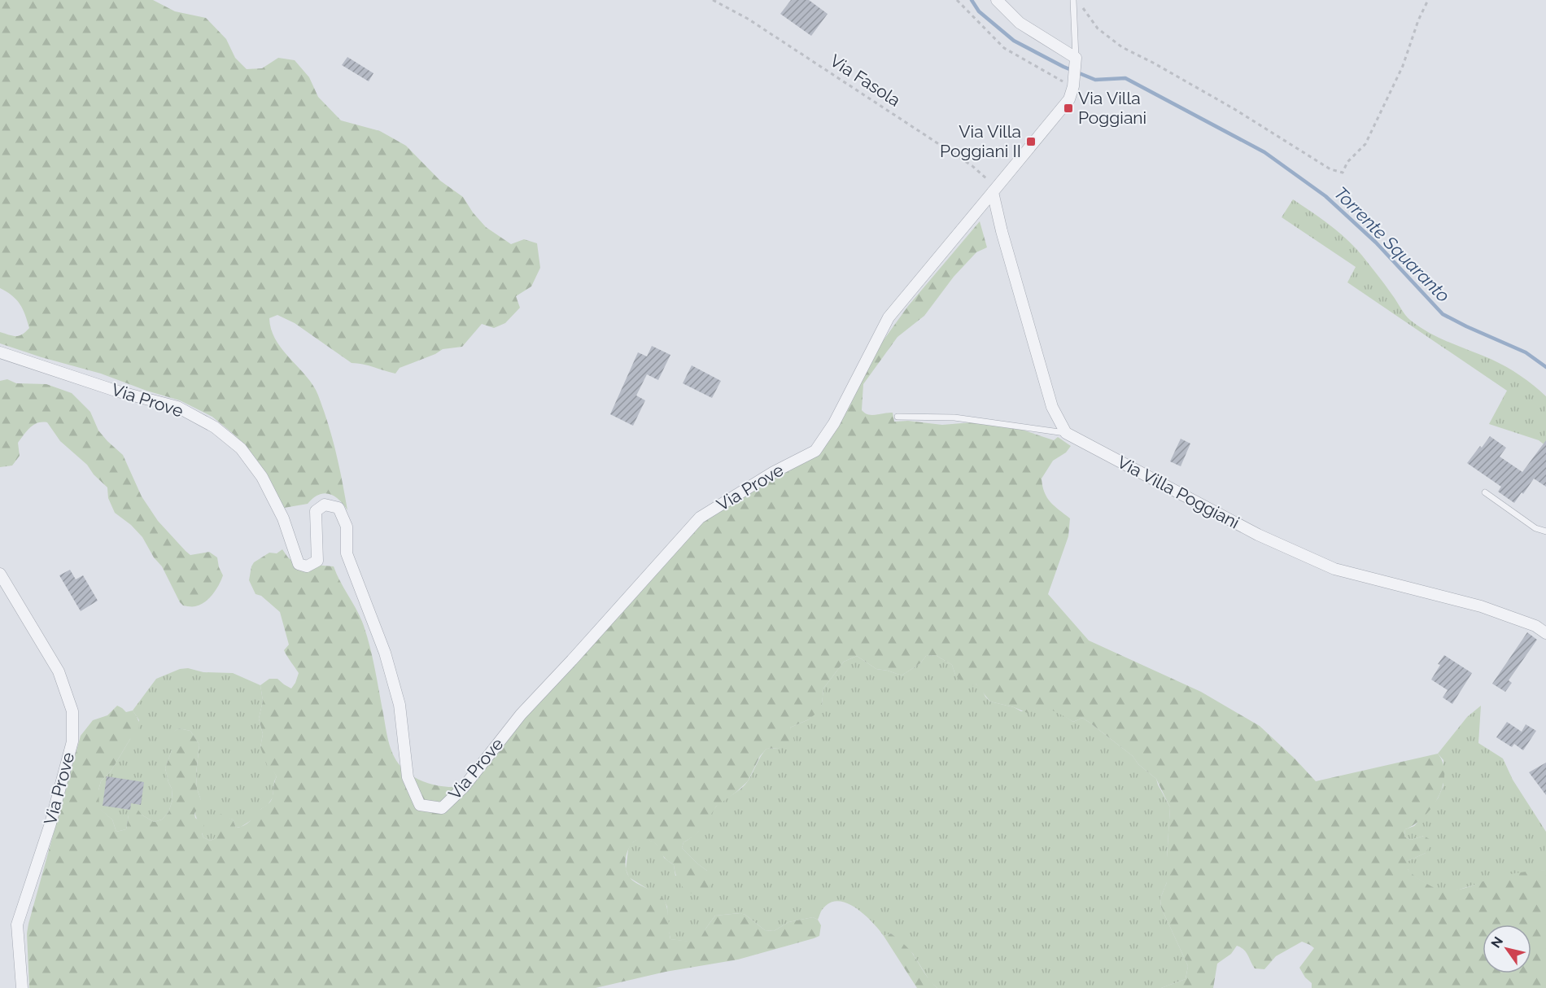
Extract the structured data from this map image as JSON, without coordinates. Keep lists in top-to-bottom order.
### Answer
{
  "streets": {
    "street": ["Via Prove", "Via Villa Poggiani"],
    "path": ["Via Fasola"]
  },
  "crossings": [
    ["Via Fasola", "Via Prove"]
  ],
  "water": ["Torrente Squaranto"],
  "places": {
    "transit": ["Via Villa Poggiani", "Via Villa Poggiani II"]
  },
  "north": "top left"
}
